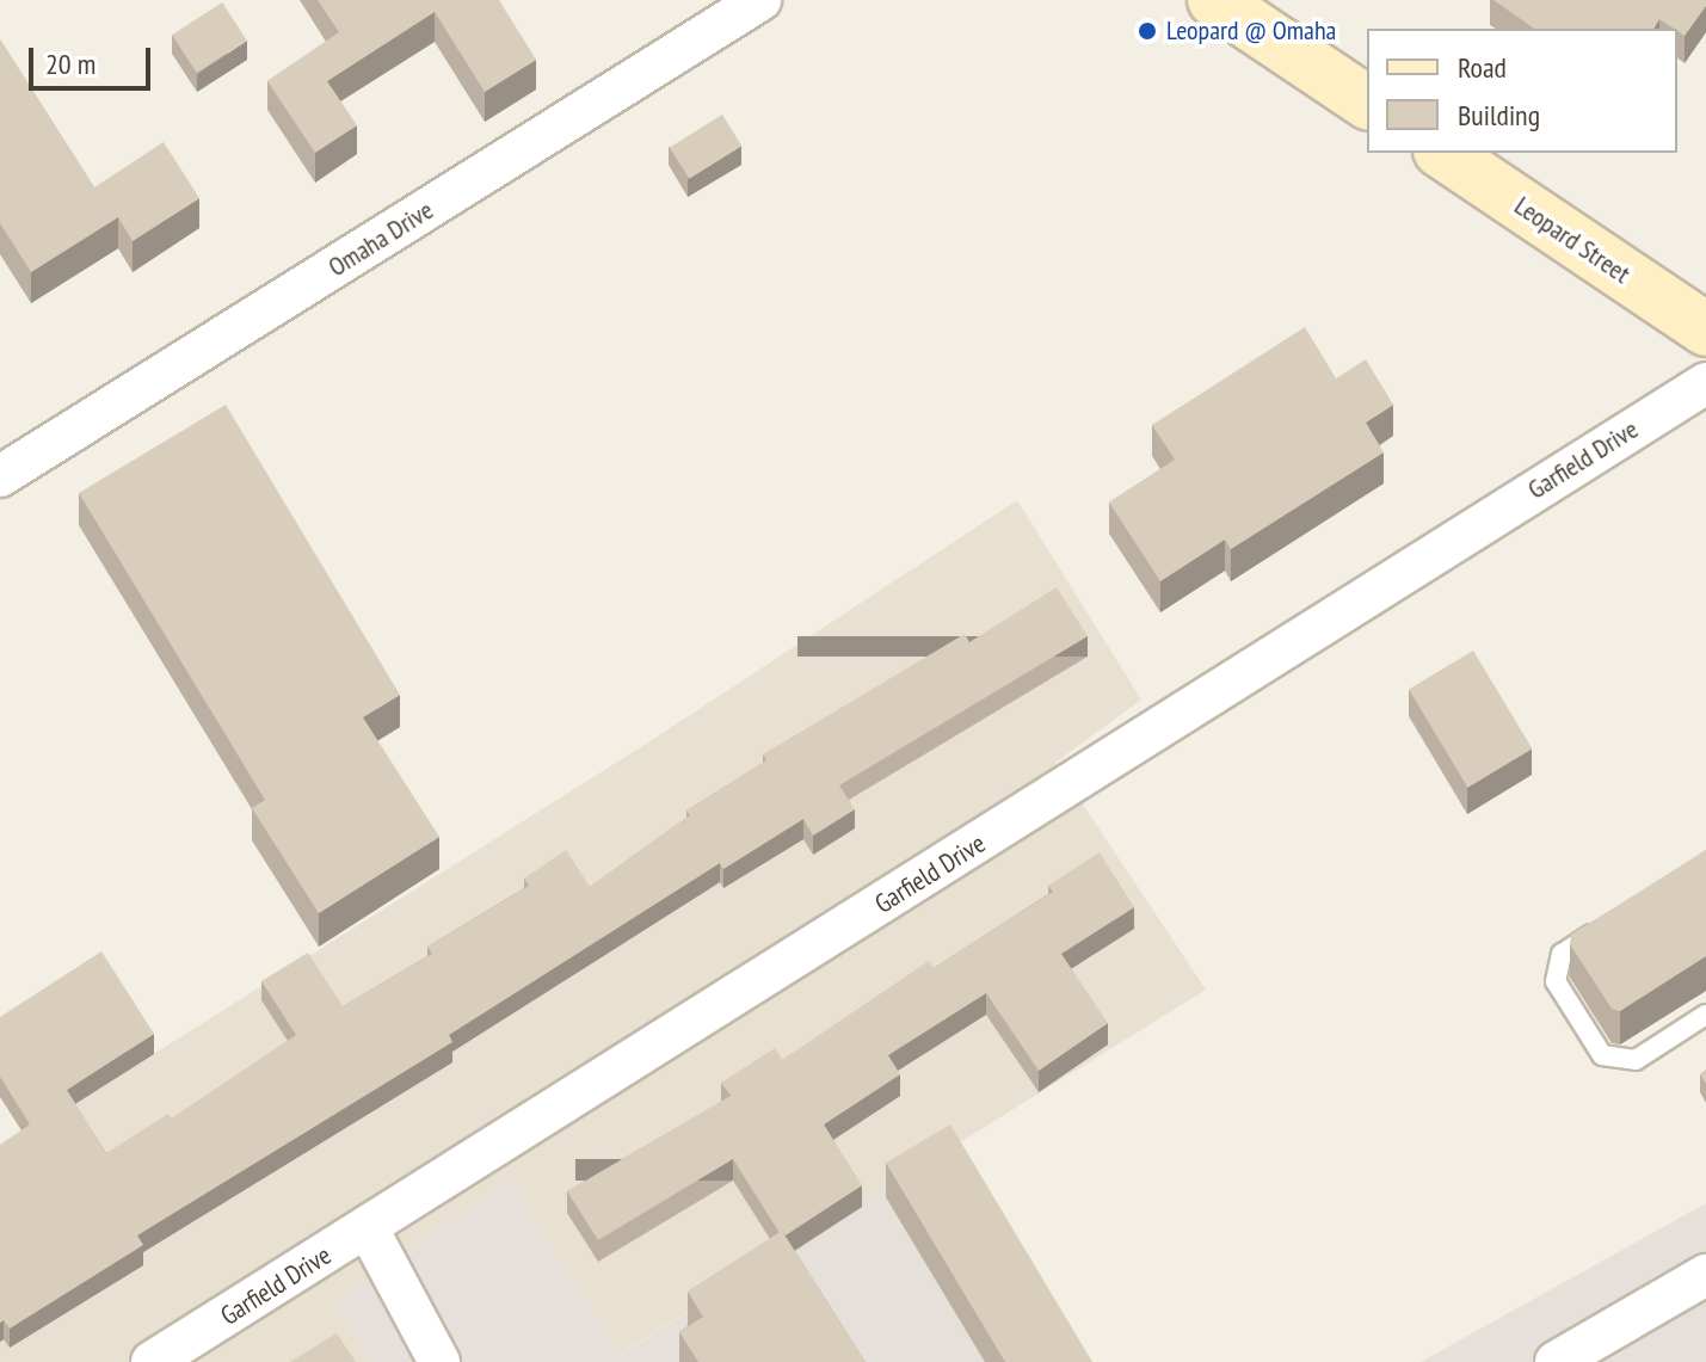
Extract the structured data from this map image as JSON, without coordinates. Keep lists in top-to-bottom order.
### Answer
{
  "streets": {
    "main road": ["Leopard Street"],
    "street": ["Omaha Drive", "Garfield Drive"]
  },
  "places": ["Leopard @ Omaha"],
  "legend": ["Road", "Building"],
  "scale_bar": "20 m"
}
